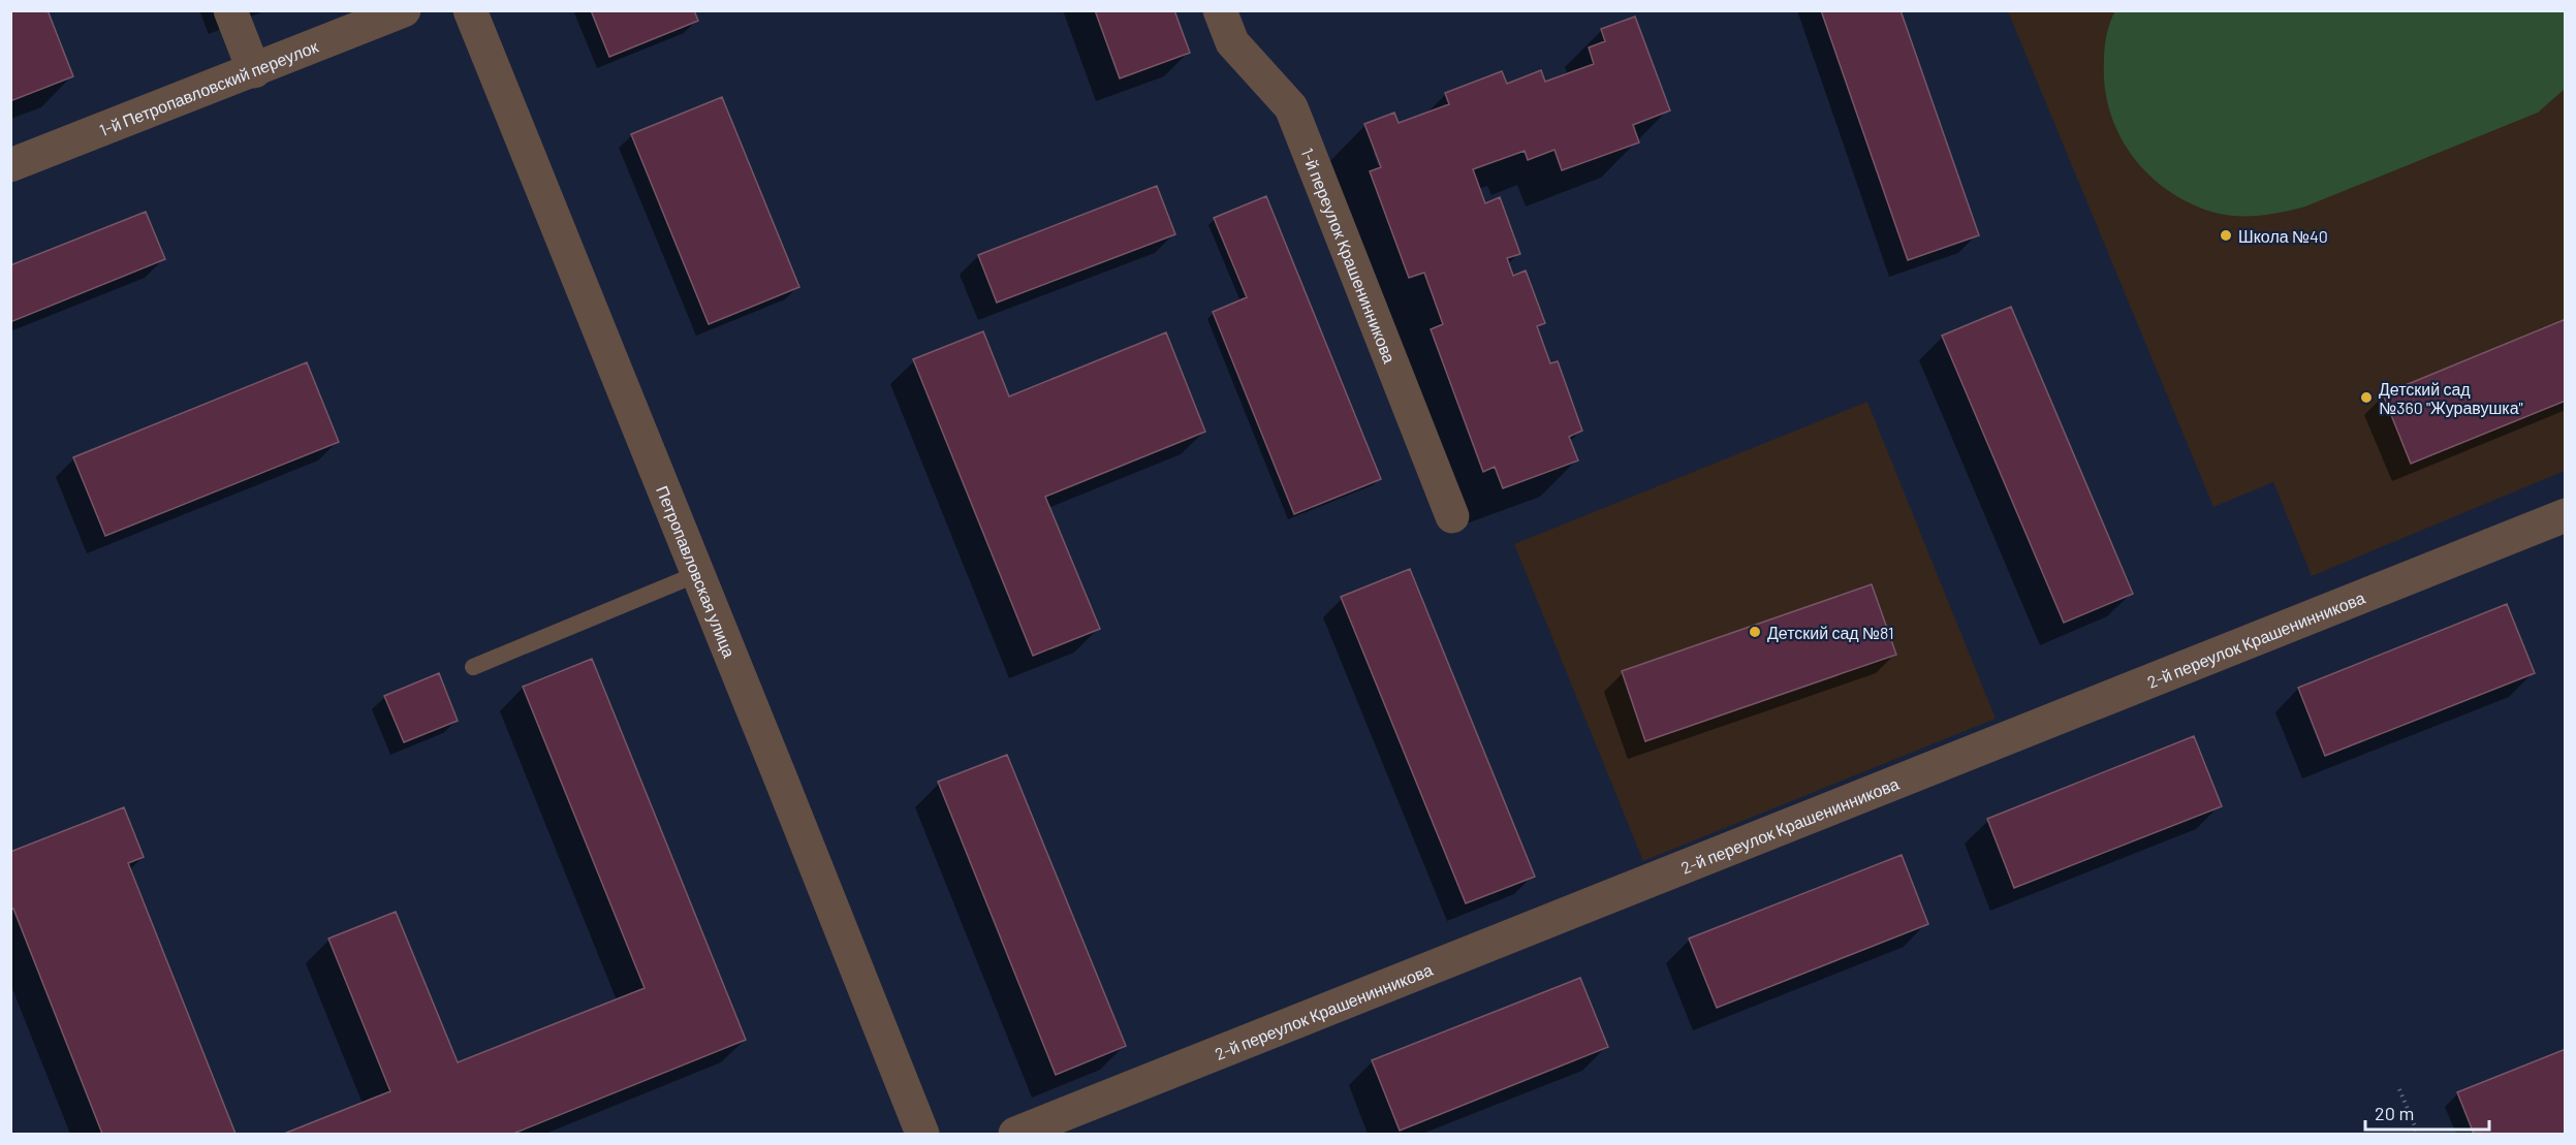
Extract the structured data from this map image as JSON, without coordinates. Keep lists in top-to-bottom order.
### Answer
{
  "streets": {
    "street": [
      "1-й Петропавловский переулок",
      "1-й переулок Крашенинникова",
      "Петропавловская улица",
      "2-й переулок Крашенинникова"
    ]
  },
  "places": ["Школа №40", "Детский сад №360 \"Журавушка\"", "Детский сад №81"],
  "scale_bar": "20 m"
}
